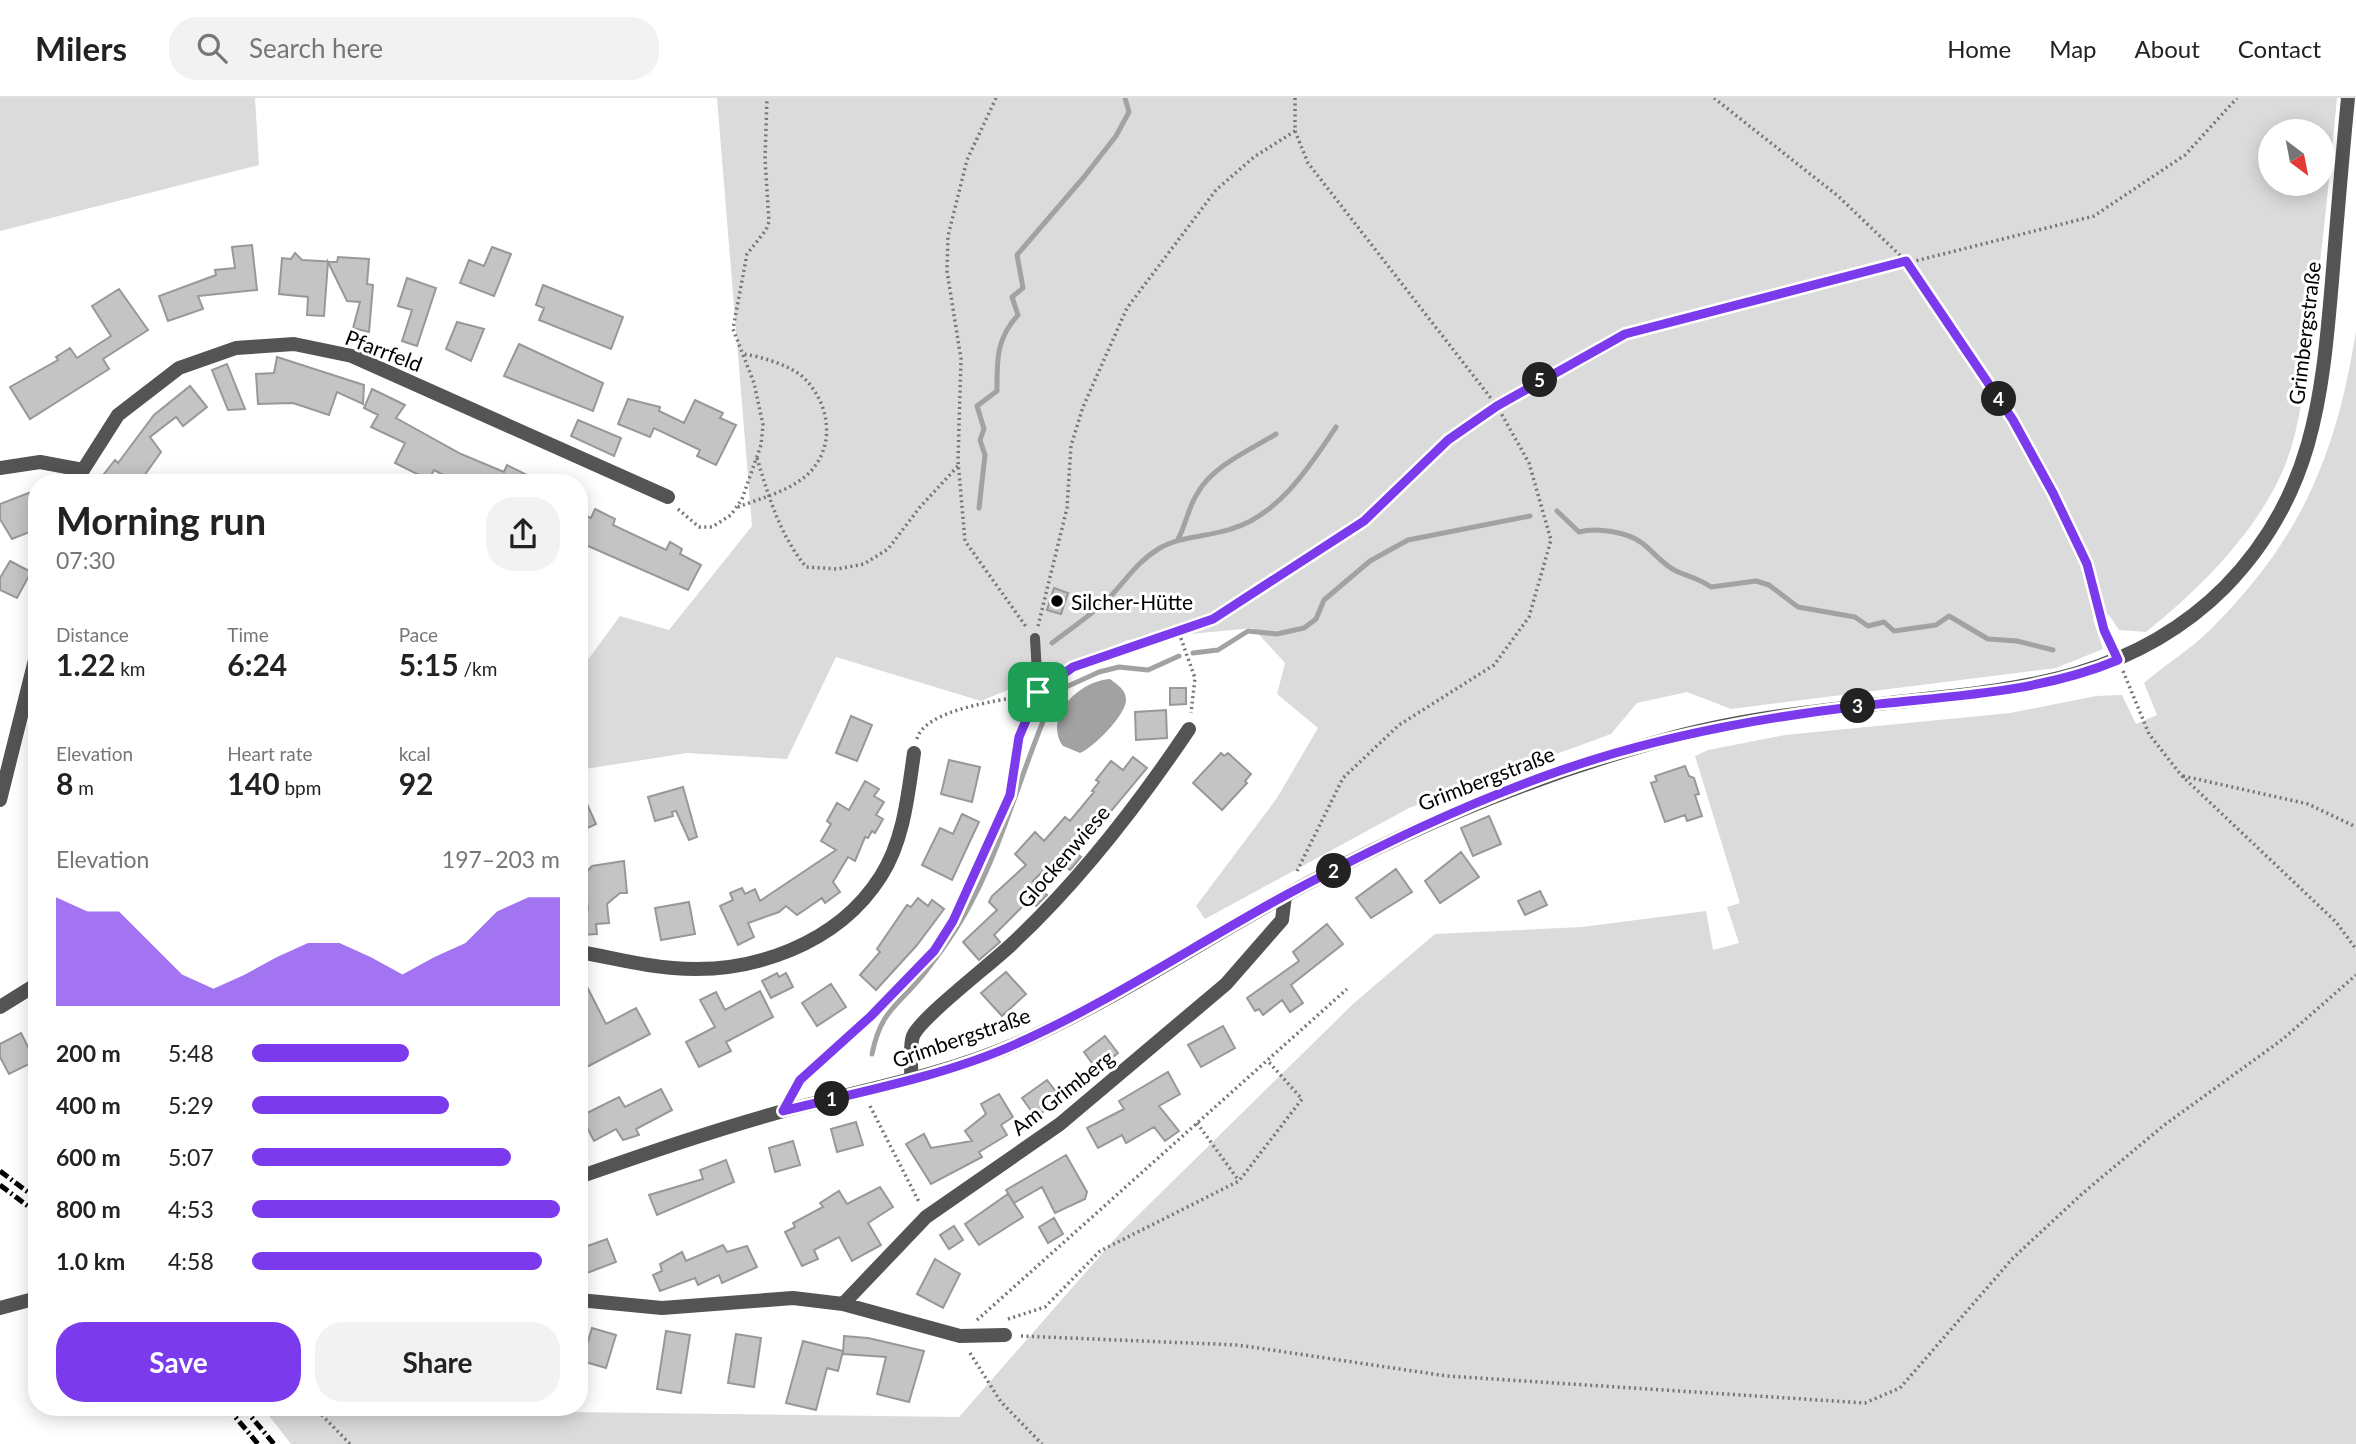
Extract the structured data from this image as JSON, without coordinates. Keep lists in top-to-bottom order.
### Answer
{
  "streets": {
    "street": [
      "Grimbergstraße",
      "Pfarrfeld",
      "Glockenwiese",
      "Am Grimberg"
    ]
  },
  "crossings": [
    ["Grimbergstraße", "Glockenwiese"],
    ["Grimbergstraße", "Am Grimberg"]
  ],
  "places": ["Silcher-Hütte"],
  "north": "bottom right",
  "page": {
    "header": "Milers",
    "search": "Search here",
    "nav": [
      "Home",
      "Map",
      "About",
      "Contact"
    ],
    "pins": [
      "5",
      "4",
      "3",
      "2",
      "1"
    ],
    "heading": ["Morning run", "07:30"],
    "stats": [
      ["Distance", "1.22 km"],
      ["Time", "6:24"],
      ["Pace", "5:15 /km"],
      ["Elevation", "8 m"],
      ["Heart rate", "140 bpm"],
      ["kcal", "92"]
    ],
    "chart": ["Elevation", "197–203 m"],
    "list": [
      {
        "name": "200 m",
        "note": "5:48"
      },
      {
        "name": "400 m",
        "note": "5:29"
      },
      {
        "name": "600 m",
        "note": "5:07"
      },
      {
        "name": "800 m",
        "note": "4:53"
      },
      {
        "name": "1.0 km",
        "note": "4:58"
      }
    ],
    "buttons": ["Save", "Share"]
  }
}
